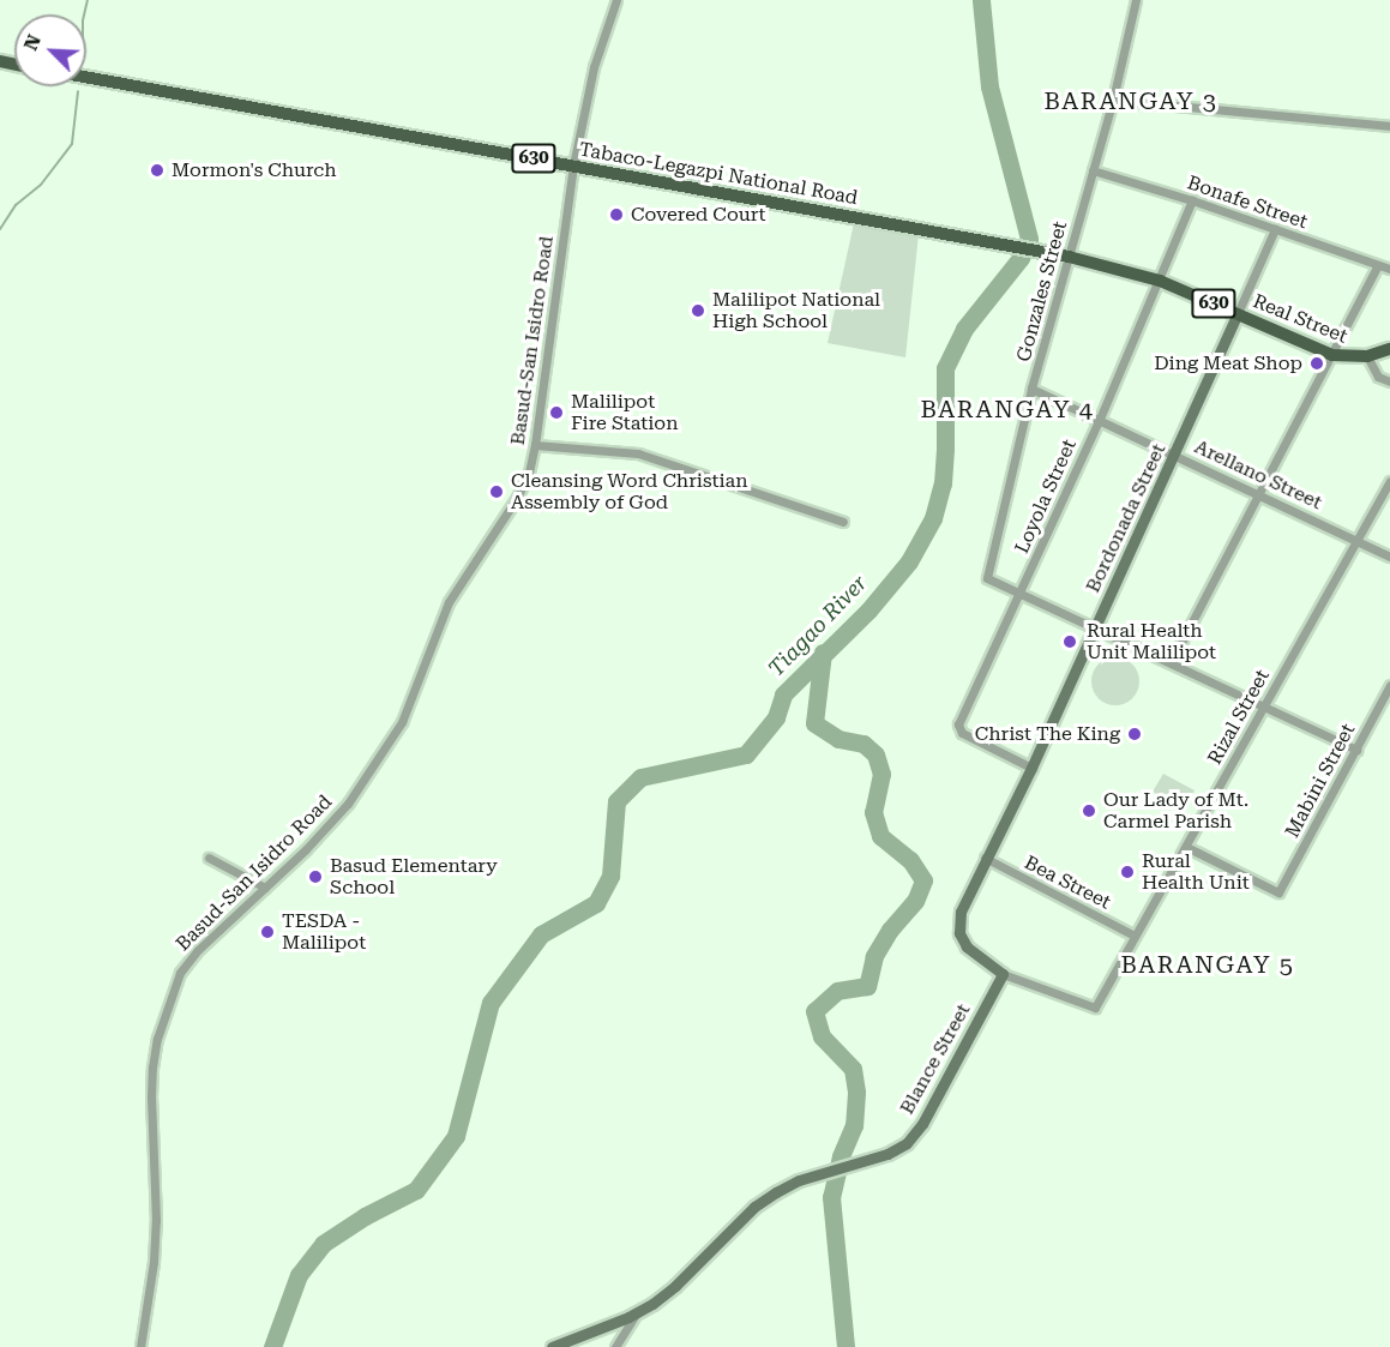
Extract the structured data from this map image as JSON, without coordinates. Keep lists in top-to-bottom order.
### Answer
{
  "streets": {
    "main road": ["630", "Tabaco-Legazpi National Road", "Real Street"],
    "street": [
      "Bonafe Street",
      "Gonzales Street",
      "Basud-San Isidro Road",
      "Arellano Street",
      "Loyola Street",
      "Bordonada Street",
      "Rizal Street",
      "Mabini Street",
      "Bea Street",
      "Blance Street"
    ]
  },
  "crossings": [
    ["Tabaco-Legazpi National Road", "Real Street"],
    ["Tabaco-Legazpi National Road", "Basud-San Isidro Road"],
    ["Bonafe Street", "Gonzales Street"],
    ["Bonafe Street", "Loyola Street"],
    ["Gonzales Street", "Real Street"],
    ["Gonzales Street", "Arellano Street"],
    ["Gonzales Street", "Loyola Street"],
    ["Real Street", "Loyola Street"],
    ["Real Street", "Bordonada Street"],
    ["Arellano Street", "Loyola Street"],
    ["Arellano Street", "Bordonada Street"],
    ["Arellano Street", "Rizal Street"],
    ["Loyola Street", "Bordonada Street"],
    ["Bordonada Street", "Rizal Street"],
    ["Bordonada Street", "Bea Street"],
    ["Bordonada Street", "Blance Street"],
    ["Rizal Street", "Mabini Street"],
    ["Rizal Street", "Bea Street"],
    ["Rizal Street", "Blance Street"]
  ],
  "districts": ["BARANGAY 3", "BARANGAY 4", "BARANGAY 5"],
  "water": ["Tiagao River"],
  "places": [
    "Mormon's Church",
    "Covered Court",
    "Malilipot National High School",
    "Ding Meat Shop",
    "Malilipot Fire Station",
    "Cleansing Word Christian Assembly of God",
    "Rural Health Unit Malilipot",
    "Christ The King",
    "Our Lady of Mt. Carmel Parish",
    "Rural Health Unit",
    "Basud Elementary School",
    "TESDA - Malilipot"
  ],
  "north": "top left"
}
